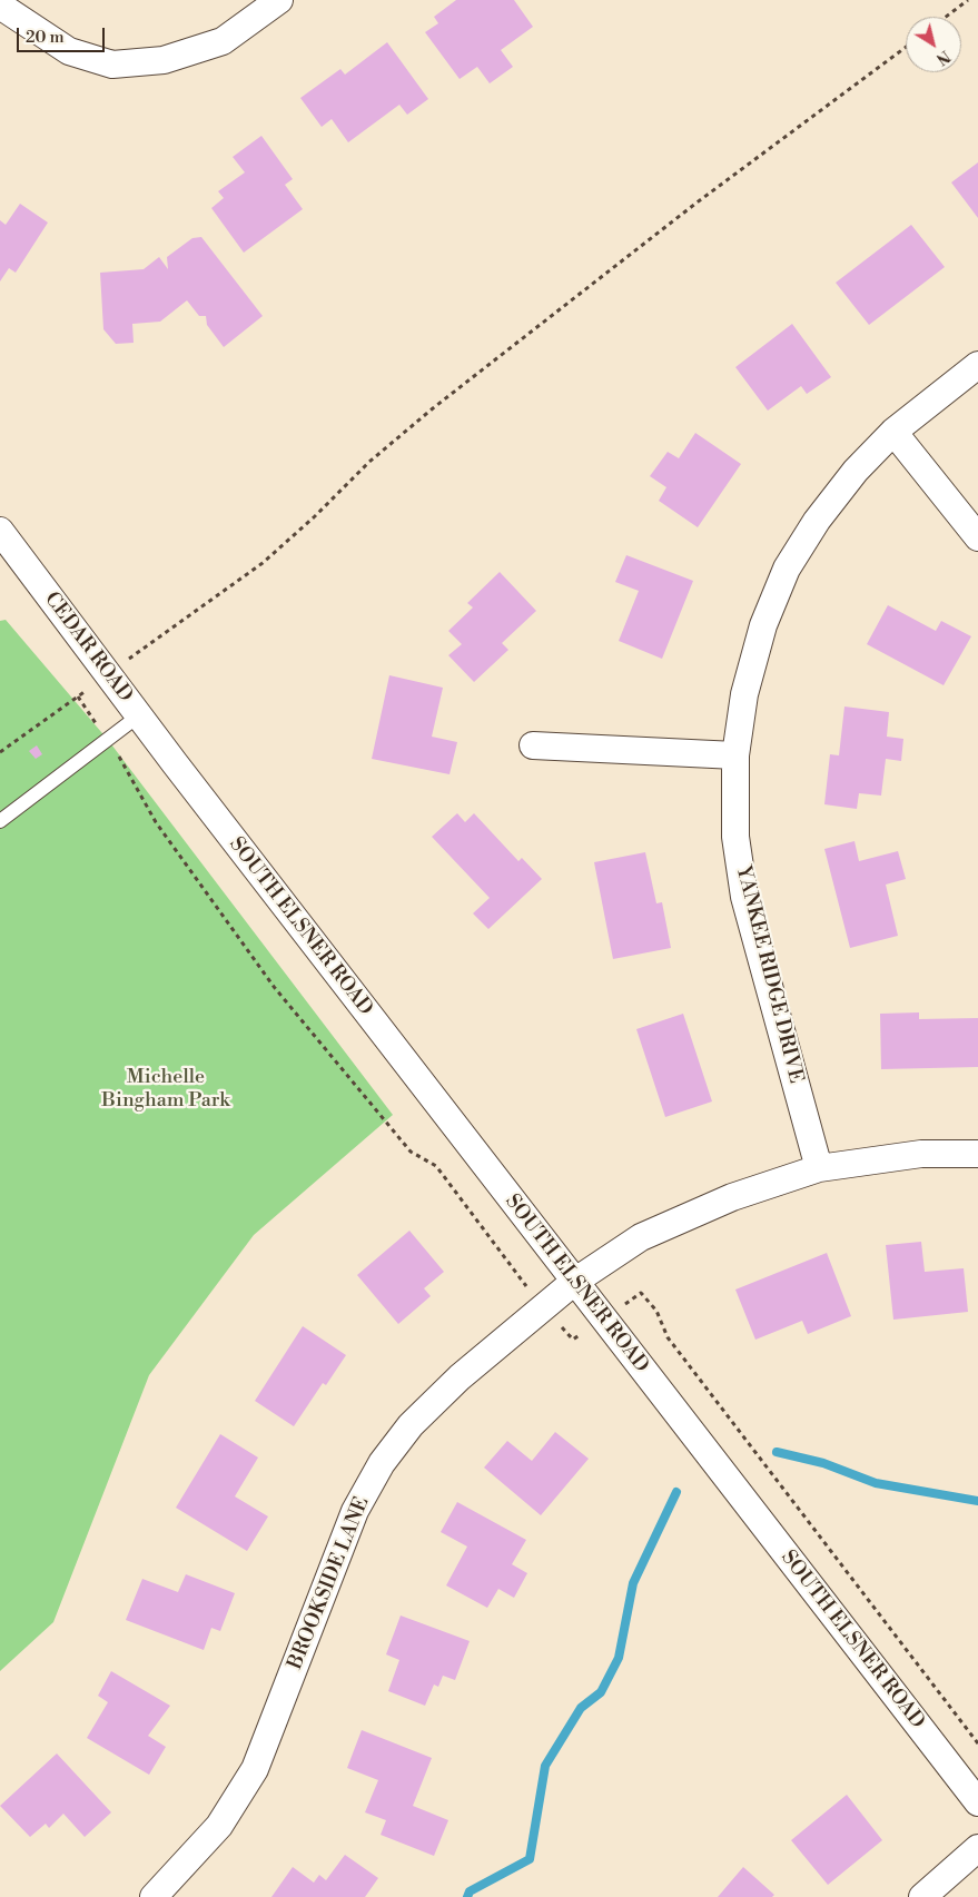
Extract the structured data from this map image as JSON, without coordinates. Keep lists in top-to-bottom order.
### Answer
{
  "streets": {
    "street": [
      "CEDAR ROAD",
      "SOUTH ELSNER ROAD",
      "YANKEE RIDGE DRIVE",
      "BROOKSIDE LANE"
    ]
  },
  "crossings": [
    ["CEDAR ROAD", "SOUTH ELSNER ROAD"],
    ["SOUTH ELSNER ROAD", "BROOKSIDE LANE"],
    ["YANKEE RIDGE DRIVE", "BROOKSIDE LANE"]
  ],
  "parks": ["Michelle Bingham Park"],
  "scale_bar": "20 m",
  "north": "bottom right"
}
